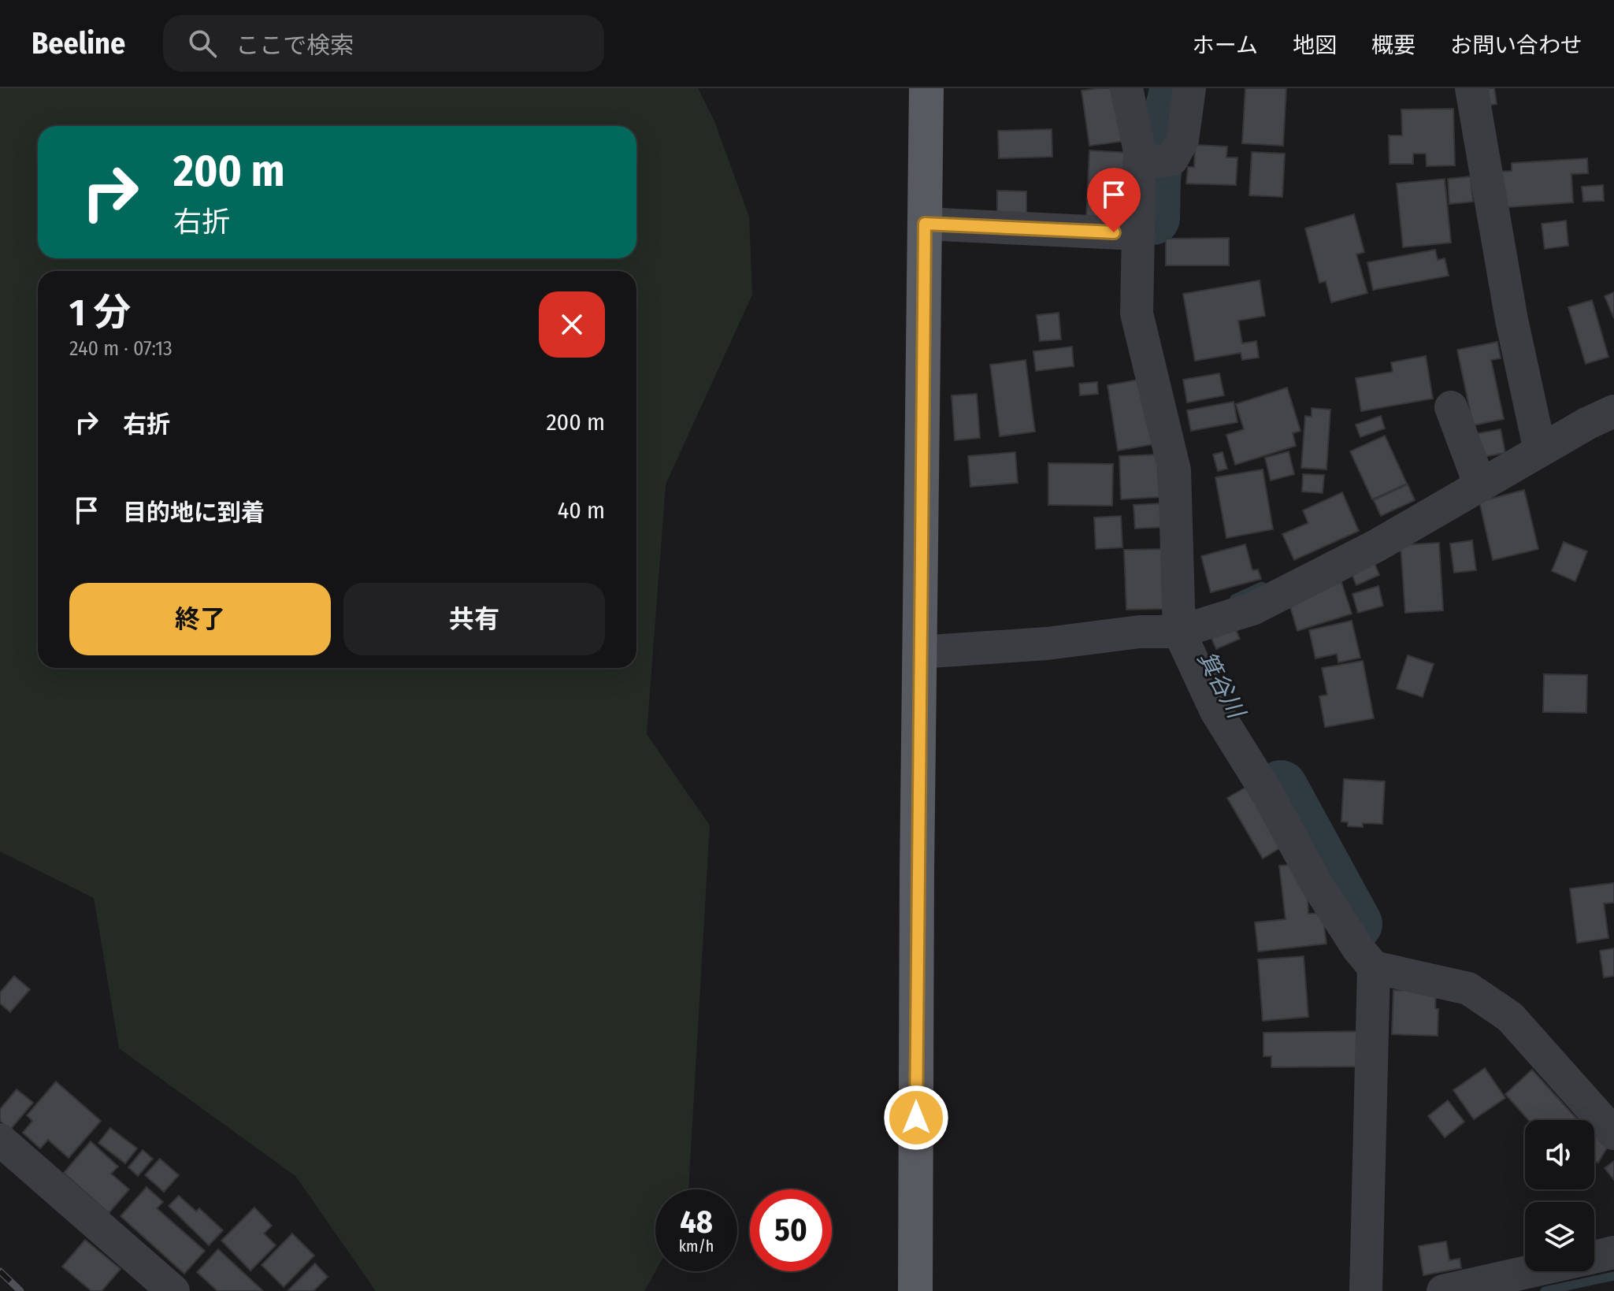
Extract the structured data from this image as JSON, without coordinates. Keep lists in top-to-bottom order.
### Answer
{
  "water": ["箕谷川"],
  "page": {
    "header": "Beeline",
    "search": "ここで検索",
    "nav": [
      "ホーム",
      "地図",
      "概要",
      "お問い合わせ"
    ],
    "turn": ["200 m", "右折"],
    "heading": ["1 分", "240 m · 07:13"],
    "list": [
      {
        "name": "右折",
        "value": "200 m"
      },
      {
        "name": "目的地に到着",
        "value": "40 m"
      }
    ],
    "buttons": ["終了", "共有"],
    "speed": "48 km/h",
    "limit": "50"
  }
}
